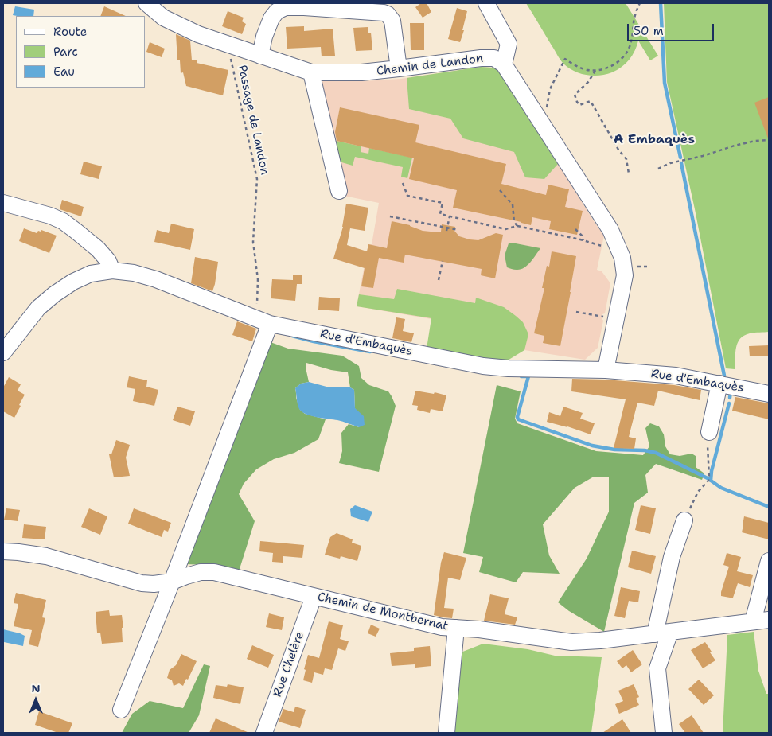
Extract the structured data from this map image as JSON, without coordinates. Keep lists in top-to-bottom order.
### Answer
{
  "streets": {
    "street": [
      "Chemin de Landon",
      "Rue d'Embaquès",
      "Chemin de Montbernat",
      "Rue Chelère"
    ],
    "path": ["Passage de Landon"]
  },
  "crossings": [
    ["Chemin de Landon", "Passage de Landon"],
    ["Passage de Landon", "Rue d'Embaquès"],
    ["Chemin de Montbernat", "Rue Chelère"]
  ],
  "districts": ["A Embaquès"],
  "legend": ["Route", "Parc", "Eau"],
  "scale_bar": "50 m",
  "north": "top"
}
